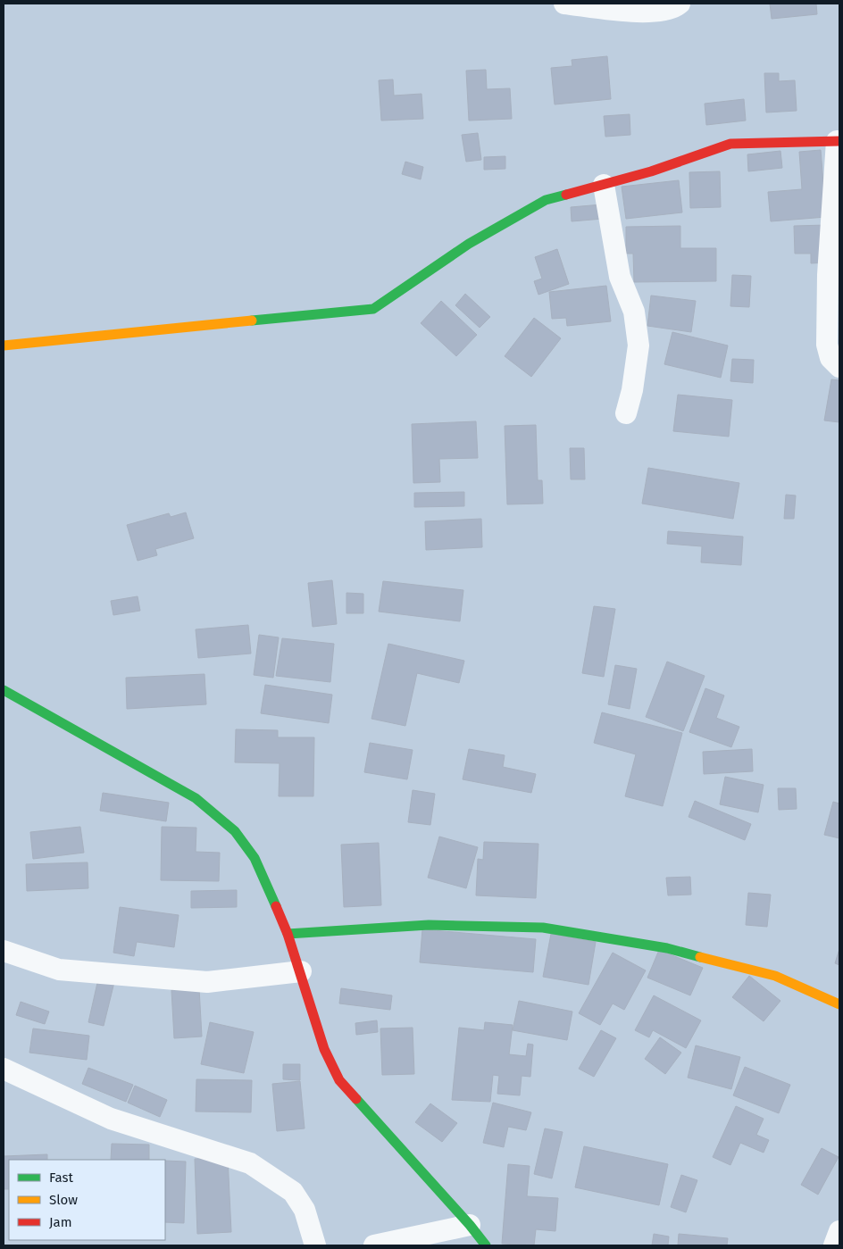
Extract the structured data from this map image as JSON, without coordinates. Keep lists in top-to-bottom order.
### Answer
{
  "legend": ["Fast", "Slow", "Jam"]
}
